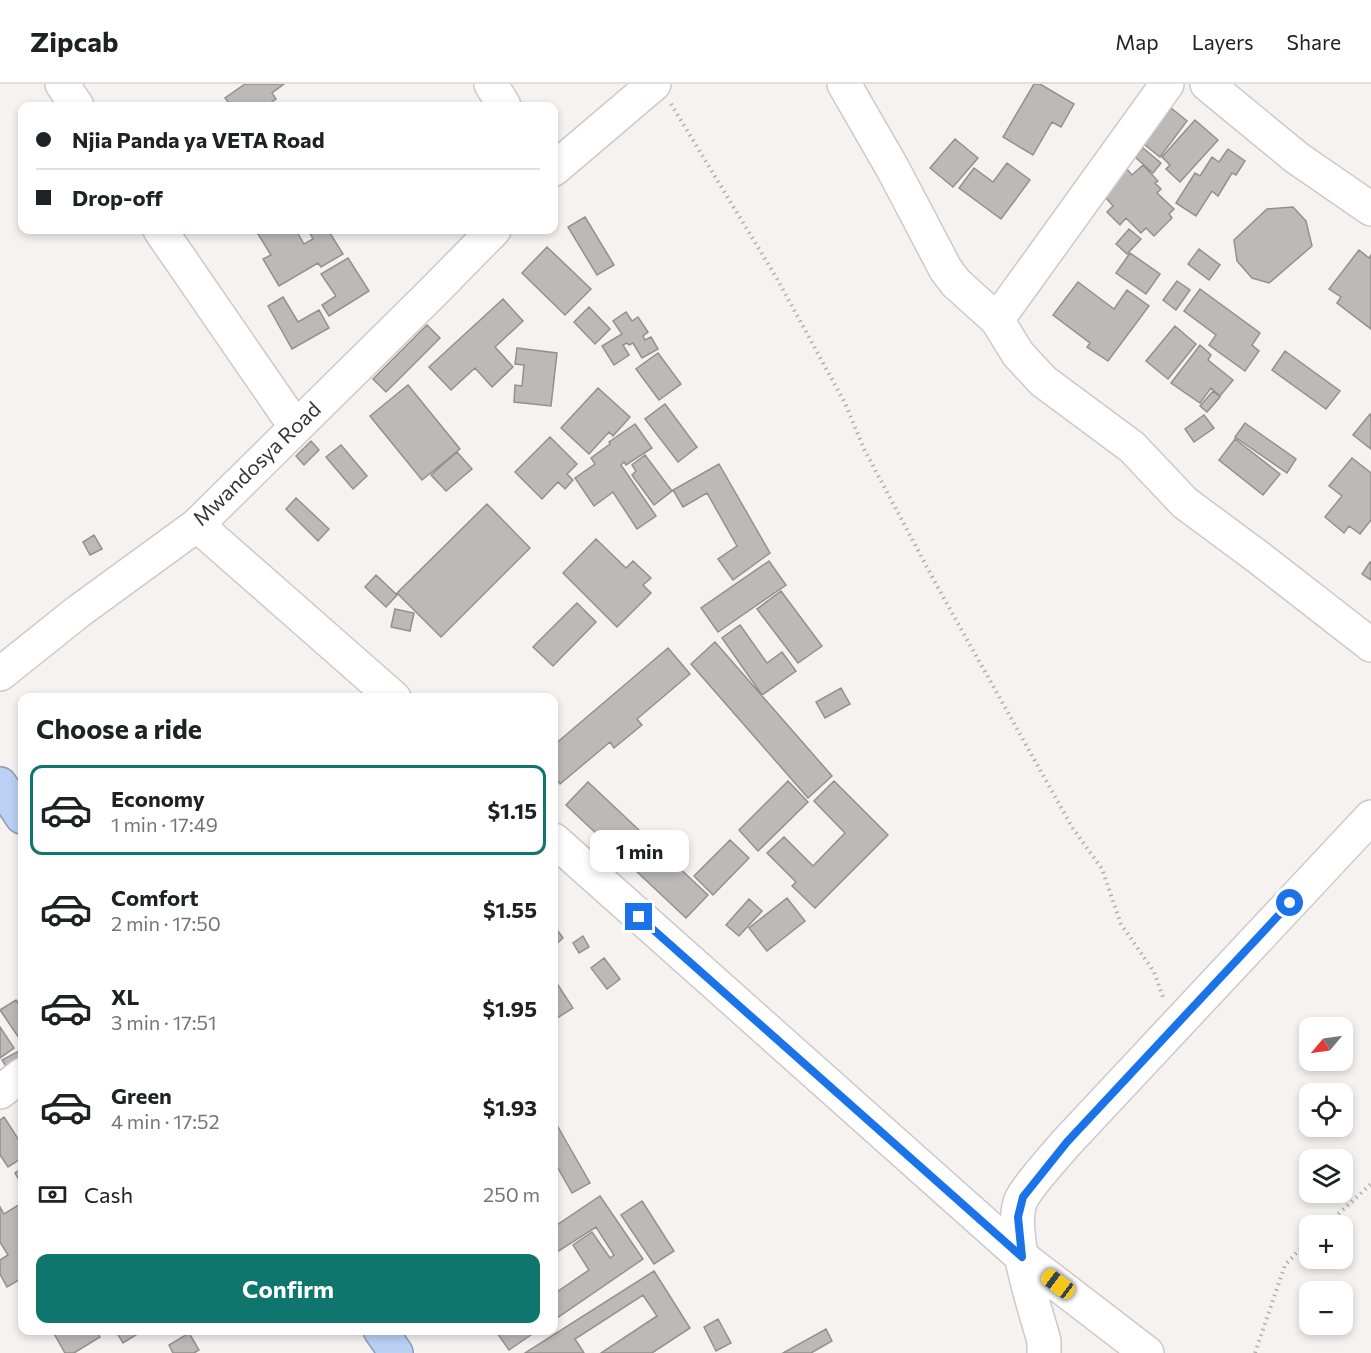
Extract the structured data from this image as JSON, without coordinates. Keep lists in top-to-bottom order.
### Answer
{
  "streets": {
    "street": ["Mwandosya Road"]
  },
  "north": "bottom left",
  "page": {
    "header": "Zipcab",
    "nav": ["Map", "Layers", "Share"],
    "banner": ["Njia Panda ya VETA Road", "Drop-off"],
    "heading": "Choose a ride",
    "list": [
      {
        "name": "Economy",
        "note": "1 min · 17:49",
        "value": "$1.15"
      },
      {
        "name": "Comfort",
        "note": "2 min · 17:50",
        "value": "$1.55"
      },
      {
        "name": "XL",
        "note": "3 min · 17:51",
        "value": "$1.95"
      },
      {
        "name": "Green",
        "note": "4 min · 17:52",
        "value": "$1.93"
      }
    ],
    "bubble": "1 min",
    "map_buttons": ["+", "−"],
    "pay": ["Cash", "250 m"],
    "buttons": "Confirm"
  }
}
